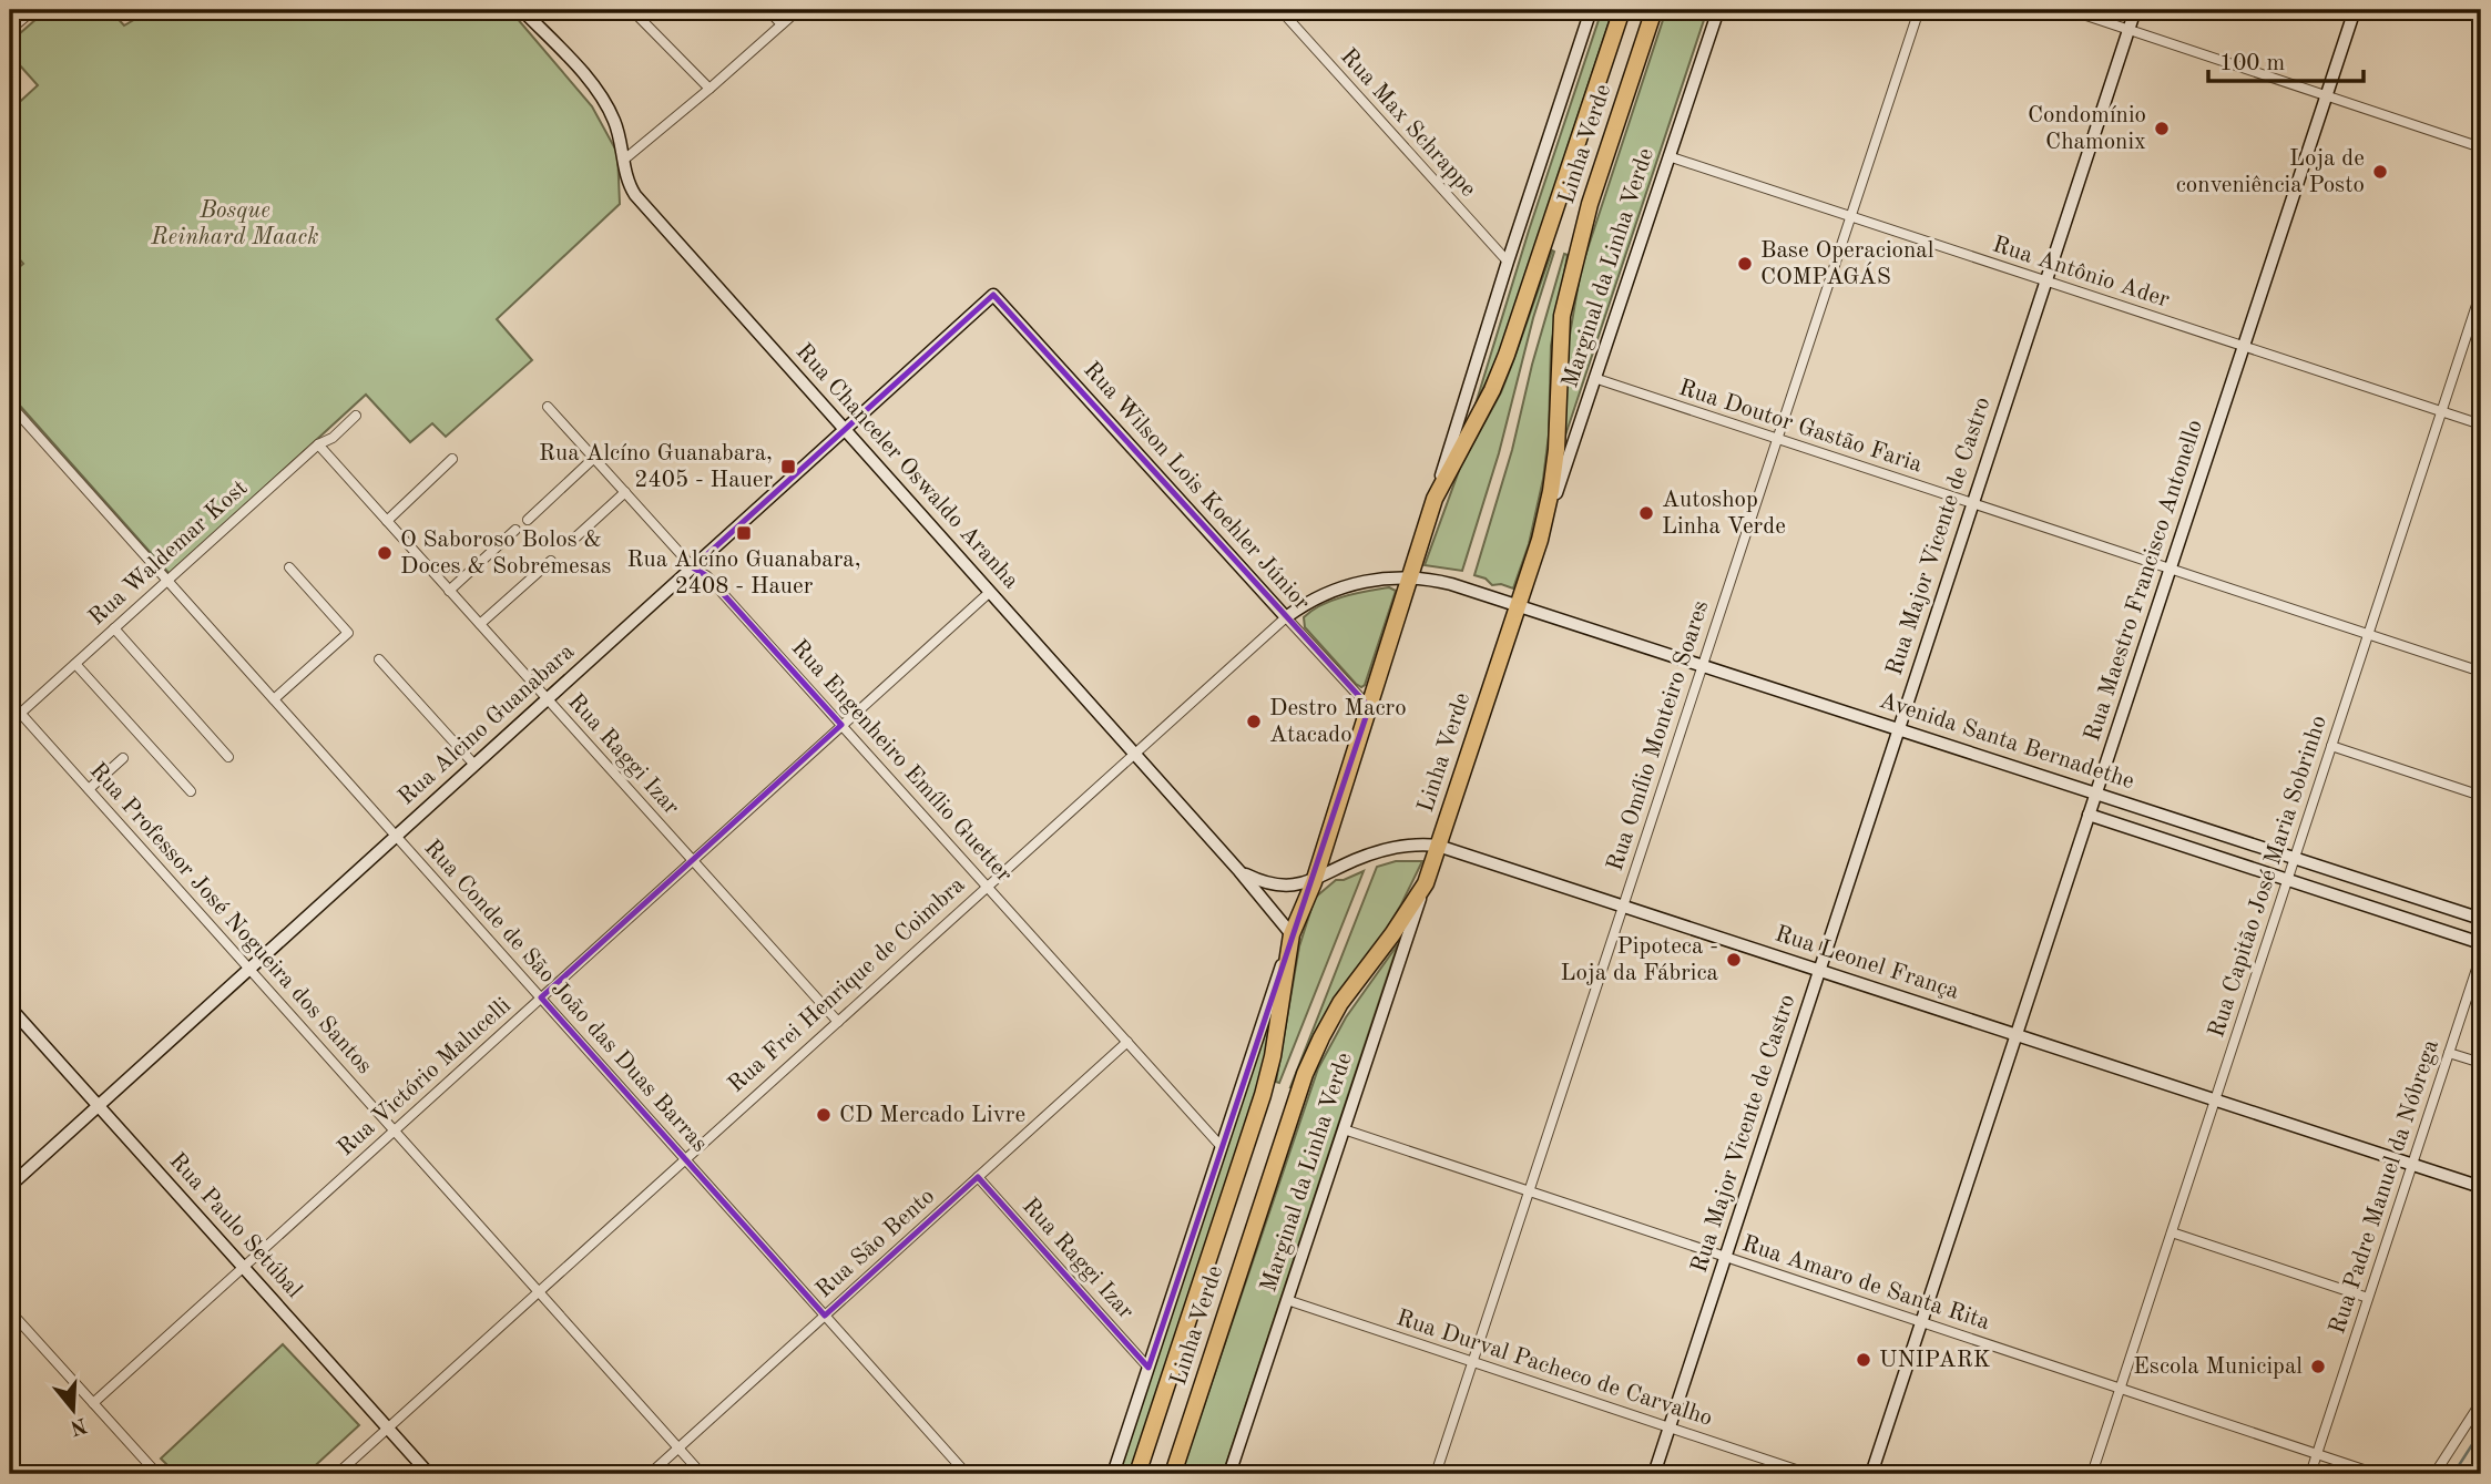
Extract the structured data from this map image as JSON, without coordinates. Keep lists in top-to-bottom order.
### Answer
{
  "streets": {
    "highway": ["Linha Verde"],
    "main road": [
      "Marginal da Linha Verde",
      "Rua Chanceler Oswaldo Aranha",
      "Rua Wilson Lois Koehler Júnior",
      "Rua Major Vicente de Castro",
      "Rua Maestro Francisco Antonello",
      "Rua Alcino Guanabara",
      "Avenida Santa Bernadethe",
      "Rua Leonel França",
      "Rua Frei Henrique de Coimbra",
      "Rua Paulo Setúbal"
    ],
    "street": [
      "Rua Max Schrappe",
      "Rua Antônio Ader",
      "Rua Doutor Gastão Faria",
      "Rua Waldemar Kost",
      "Rua Omílio Monteiro Soares",
      "Rua Raggi Izar",
      "Rua Engenheiro Emílio Guetter",
      "Rua Capitão José Maria Sobrinho",
      "Rua Professor José Nogueira dos Santos",
      "Rua Conde de São João das Duas Barras",
      "Rua Victório Malucelli",
      "Rua Padre Manuel da Nóbrega",
      "Rua São Bento",
      "Rua Amaro de Santa Rita",
      "Rua Durval Pacheco de Carvalho"
    ]
  },
  "crossings": [
    ["Linha Verde", "Marginal da Linha Verde"],
    ["Linha Verde", "Rua Chanceler Oswaldo Aranha"],
    ["Linha Verde", "Rua Wilson Lois Koehler Júnior"],
    ["Linha Verde", "Avenida Santa Bernadethe"],
    ["Linha Verde", "Rua Leonel França"],
    ["Linha Verde", "Rua Frei Henrique de Coimbra"],
    ["Marginal da Linha Verde", "Rua Antônio Ader"],
    ["Marginal da Linha Verde", "Rua Doutor Gastão Faria"],
    ["Marginal da Linha Verde", "Rua Amaro de Santa Rita"],
    ["Marginal da Linha Verde", "Rua Durval Pacheco de Carvalho"],
    ["Rua Antônio Ader", "Rua Major Vicente de Castro"],
    ["Rua Antônio Ader", "Rua Maestro Francisco Antonello"],
    ["Rua Antônio Ader", "Rua Omílio Monteiro Soares"],
    ["Rua Antônio Ader", "Rua Capitão José Maria Sobrinho"],
    ["Rua Doutor Gastão Faria", "Rua Major Vicente de Castro"],
    ["Rua Doutor Gastão Faria", "Rua Maestro Francisco Antonello"],
    ["Rua Doutor Gastão Faria", "Rua Omílio Monteiro Soares"],
    ["Rua Doutor Gastão Faria", "Rua Capitão José Maria Sobrinho"],
    ["Rua Chanceler Oswaldo Aranha", "Rua Alcino Guanabara"],
    ["Rua Chanceler Oswaldo Aranha", "Rua Leonel França"],
    ["Rua Chanceler Oswaldo Aranha", "Rua Frei Henrique de Coimbra"],
    ["Rua Chanceler Oswaldo Aranha", "Rua Victório Malucelli"],
    ["Rua Wilson Lois Koehler Júnior", "Rua Alcino Guanabara"],
    ["Rua Wilson Lois Koehler Júnior", "Rua Frei Henrique de Coimbra"],
    ["Rua Major Vicente de Castro", "Avenida Santa Bernadethe"],
    ["Rua Major Vicente de Castro", "Rua Leonel França"],
    ["Rua Major Vicente de Castro", "Rua Amaro de Santa Rita"],
    ["Rua Major Vicente de Castro", "Rua Durval Pacheco de Carvalho"],
    ["Rua Waldemar Kost", "Rua Raggi Izar"],
    ["Rua Waldemar Kost", "Rua Professor José Nogueira dos Santos"],
    ["Rua Waldemar Kost", "Rua Conde de São João das Duas Barras"],
    ["Rua Maestro Francisco Antonello", "Avenida Santa Bernadethe"],
    ["Rua Maestro Francisco Antonello", "Rua Leonel França"],
    ["Rua Maestro Francisco Antonello", "Rua Amaro de Santa Rita"],
    ["Rua Alcino Guanabara", "Rua Raggi Izar"],
    ["Rua Alcino Guanabara", "Rua Engenheiro Emílio Guetter"],
    ["Rua Alcino Guanabara", "Rua Professor José Nogueira dos Santos"],
    ["Rua Alcino Guanabara", "Rua Conde de São João das Duas Barras"],
    ["Rua Alcino Guanabara", "Rua Paulo Setúbal"],
    ["Rua Omílio Monteiro Soares", "Avenida Santa Bernadethe"],
    ["Rua Omílio Monteiro Soares", "Rua Leonel França"],
    ["Rua Omílio Monteiro Soares", "Rua Amaro de Santa Rita"],
    ["Rua Omílio Monteiro Soares", "Rua Durval Pacheco de Carvalho"],
    ["Avenida Santa Bernadethe", "Rua Capitão José Maria Sobrinho"],
    ["Avenida Santa Bernadethe", "Rua Frei Henrique de Coimbra"],
    ["Rua Raggi Izar", "Rua Frei Henrique de Coimbra"],
    ["Rua Raggi Izar", "Rua Victório Malucelli"],
    ["Rua Raggi Izar", "Rua São Bento"],
    ["Rua Engenheiro Emílio Guetter", "Rua Frei Henrique de Coimbra"],
    ["Rua Engenheiro Emílio Guetter", "Rua Victório Malucelli"],
    ["Rua Engenheiro Emílio Guetter", "Rua São Bento"],
    ["Rua Capitão José Maria Sobrinho", "Rua Leonel França"],
    ["Rua Capitão José Maria Sobrinho", "Rua Amaro de Santa Rita"],
    ["Rua Professor José Nogueira dos Santos", "Rua Frei Henrique de Coimbra"],
    ["Rua Professor José Nogueira dos Santos", "Rua Victório Malucelli"],
    ["Rua Professor José Nogueira dos Santos", "Rua São Bento"],
    ["Rua Leonel França", "Rua Padre Manuel da Nóbrega"],
    ["Rua Frei Henrique de Coimbra", "Rua Conde de São João das Duas Barras"],
    ["Rua Frei Henrique de Coimbra", "Rua Paulo Setúbal"],
    ["Rua Conde de São João das Duas Barras", "Rua Victório Malucelli"],
    ["Rua Conde de São João das Duas Barras", "Rua São Bento"],
    ["Rua Victório Malucelli", "Rua Paulo Setúbal"],
    ["Rua Padre Manuel da Nóbrega", "Rua Amaro de Santa Rita"]
  ],
  "parks": ["Bosque Reinhard Maack"],
  "places": {
    "other": [
      "Condomínio Chamonix",
      "Loja de conveniência Posto",
      "Base Operacional COMPAGÁS",
      "Autoshop Linha Verde",
      "O Saboroso Bolos & Doces & Sobremesas",
      "Destro Macro Atacado",
      "Pipoteca - Loja da Fábrica",
      "CD Mercado Livre",
      "UNIPARK",
      "Escola Municipal"
    ],
    "transit": ["Rua Alcíno Guanabara, 2405 - Hauer", "Rua Alcíno Guanabara, 2408 - Hauer"]
  },
  "scale_bar": "100 m",
  "north": "bottom"
}
